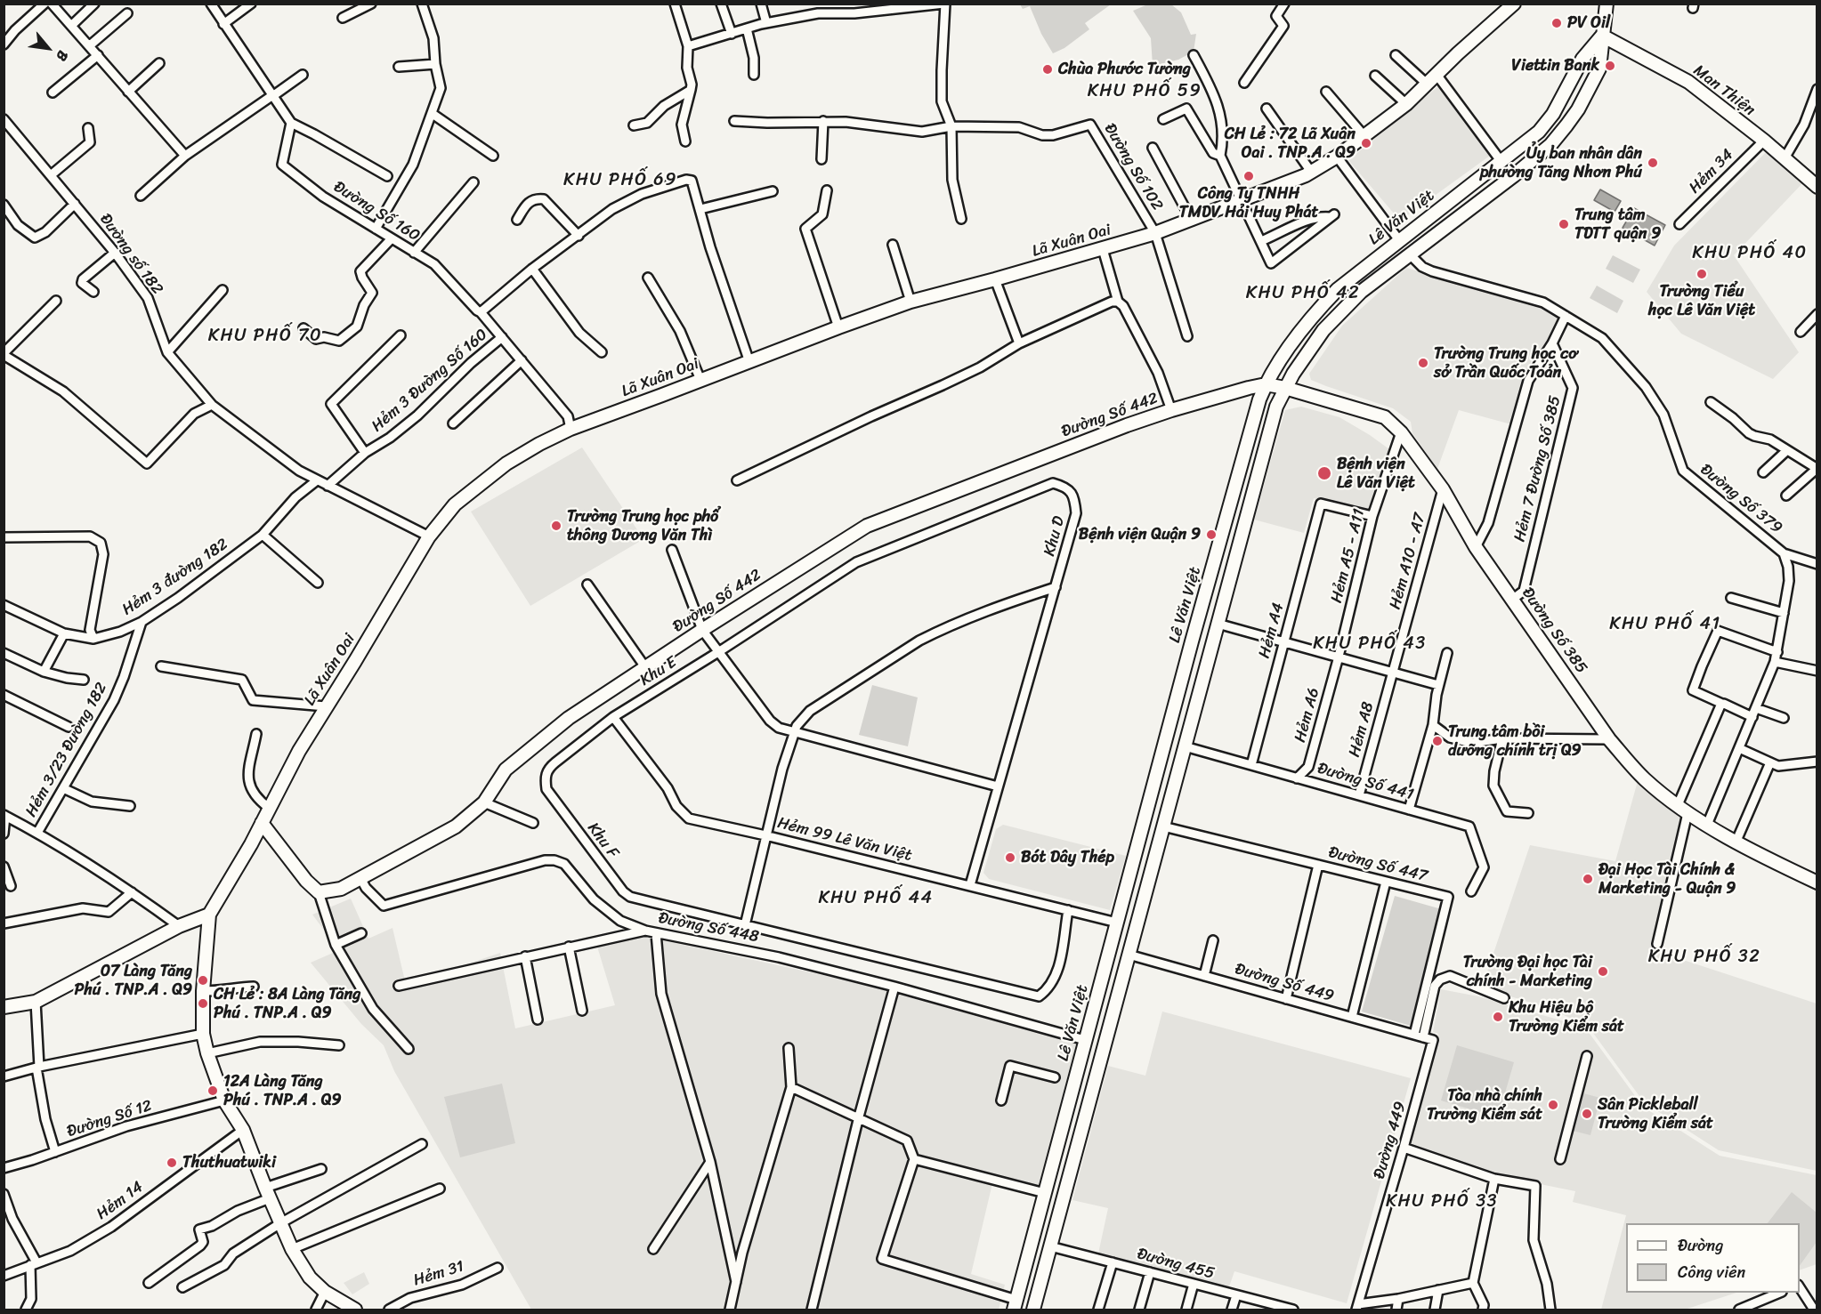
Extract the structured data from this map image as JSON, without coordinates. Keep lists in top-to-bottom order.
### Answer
{
  "streets": {
    "main road": [
      "Man Thiện",
      "Lê Văn Việt",
      "Lã Xuân Oai",
      "Đường Số 442",
      "Đường Số 385"
    ],
    "street": [
      "Đường Số 102",
      "Hẻm 34",
      "Đường Số 160",
      "Đường số 182",
      "Hẻm 3 Đường Số 160",
      "Hẻm 7 Đường Số 385",
      "Đường Số 379",
      "Khu D",
      "Hẻm A5 - A11",
      "Hẻm A10 - A7",
      "Hẻm 3 đường 182",
      "Hẻm A4",
      "Khu E",
      "Hẻm A6",
      "Hẻm A8",
      "Hẻm 3/23 Đường 182",
      "Đường Số 441",
      "Hẻm 99 Lê Văn Việt",
      "Khu F",
      "Đường Số 447",
      "Đường Số 448",
      "Đường Số 449",
      "Đường Số 12",
      "Đường 449",
      "Hẻm 14",
      "Đường 455",
      "Hẻm 31"
    ]
  },
  "crossings": [
    ["Man Thiện", "Hẻm 34"],
    ["Man Thiện", "Lê Văn Việt"],
    ["Đường Số 102", "Lã Xuân Oai"],
    ["Đường Số 160", "Lã Xuân Oai"],
    ["Đường Số 160", "Hẻm 3 Đường Số 160"],
    ["Lê Văn Việt", "Đường Số 442"],
    ["Lê Văn Việt", "Đường Số 379"],
    ["Lê Văn Việt", "Đường Số 385"],
    ["Lê Văn Việt", "Đường Số 441"],
    ["Lê Văn Việt", "Hẻm 99 Lê Văn Việt"],
    ["Lê Văn Việt", "Đường Số 447"],
    ["Lê Văn Việt", "Đường Số 448"],
    ["Lê Văn Việt", "Đường Số 449"],
    ["Lê Văn Việt", "Đường 455"],
    ["Đường số 182", "Hẻm 3 Đường Số 160"],
    ["Đường số 182", "Hẻm 3 đường 182"],
    ["Đường Số 442", "Đường Số 385"],
    ["Đường Số 442", "Đường Số 448"],
    ["Hẻm 7 Đường Số 385", "Đường Số 385"],
    ["Đường Số 379", "Đường Số 385"],
    ["Khu D", "Khu E"],
    ["Hẻm A5 - A11", "Hẻm A4"],
    ["Hẻm A5 - A11", "Đường Số 385"],
    ["Hẻm A5 - A11", "Hẻm A6"],
    ["Hẻm A10 - A7", "Đường Số 385"],
    ["Hẻm A10 - A7", "Hẻm A8"],
    ["Hẻm 3 đường 182", "Hẻm 3/23 Đường 182"],
    ["Hẻm A4", "Đường Số 441"],
    ["Khu E", "Hẻm 99 Lê Văn Việt"],
    ["Khu E", "Khu F"],
    ["Hẻm A6", "Đường Số 441"],
    ["Hẻm A8", "Đường Số 441"],
    ["Hẻm 99 Lê Văn Việt", "Khu F"],
    ["Đường Số 447", "Đường Số 449"],
    ["Đường Số 449", "Đường 449"]
  ],
  "districts": [
    "KHU PHỐ 59",
    "KHU PHỐ 69",
    "KHU PHỐ 40",
    "KHU PHỐ 42",
    "KHU PHỐ 70",
    "KHU PHỐ 41",
    "KHU PHỐ 43",
    "KHU PHỐ 44",
    "KHU PHỐ 32",
    "KHU PHỐ 33"
  ],
  "places": [
    "PV Oil",
    "Viettin Bank",
    "Chùa Phước Tường",
    "CH Lẻ : 72 Lã Xuân Oai . TNP.A . Q9",
    "Ủy ban nhân dân phường Tăng Nhơn Phú",
    "Công Ty TNHH TMDV Hải Huy Phát",
    "Trung tâm TDTT quận 9",
    "Trường Tiểu học Lê Văn Việt",
    "Trường Trung học cơ sở Trần Quốc Toản",
    "Bệnh viện Lê Văn Việt",
    "Trường Trung học phổ thông Dương Văn Thì",
    "Bệnh viện Quận 9",
    "Trung tâm bồi dưỡng chính trị Q9",
    "Bót Dây Thép",
    "Đại Học Tài Chính & Marketing - Quận 9",
    "Trường Đại học Tài chính - Marketing",
    "07 Làng Tăng Phú . TNP.A . Q9",
    "CH Lẻ : 8A Làng Tăng Phú . TNP.A . Q9",
    "Khu Hiệu bộ Trường Kiểm sát",
    "12A Làng Tăng Phú . TNP.A . Q9",
    "Tòa nhà chính Trường Kiểm sát",
    "Sân Pickleball Trường Kiểm sát",
    "Thuthuatwiki"
  ],
  "legend": ["Đường", "Công viên"],
  "north": "bottom right"
}
